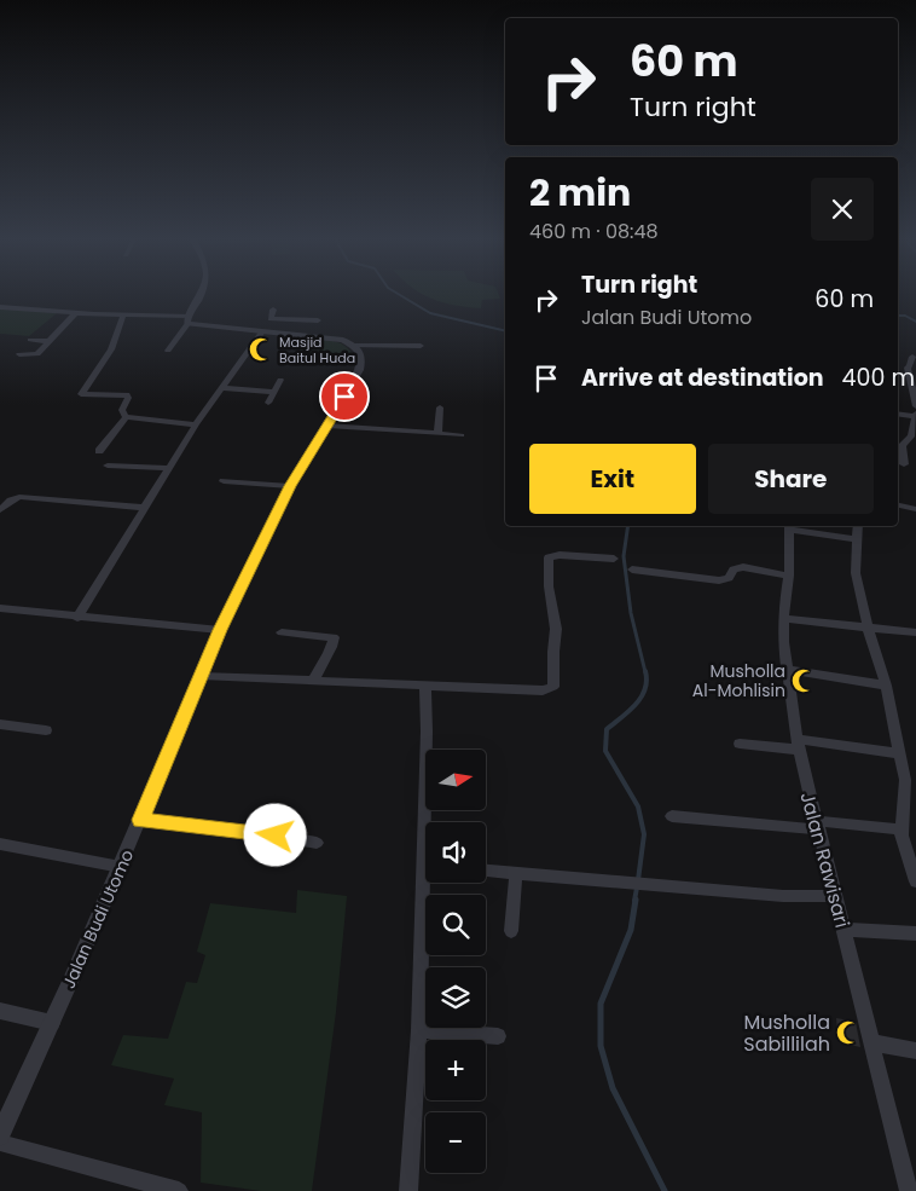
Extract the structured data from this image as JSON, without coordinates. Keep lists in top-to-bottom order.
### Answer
{
  "streets": {
    "street": ["Jalan Rawisari", "Jalan Budi Utomo"]
  },
  "places": {
    "mosque": ["Masjid Baitul Huda", "Musholla Al-Mohlisin", "Musholla Sabillilah"]
  },
  "north": "right",
  "page": {
    "turn": ["60 m", "Turn right"],
    "heading": ["2 min", "460 m · 08:48"],
    "list": [
      {
        "name": "Turn right",
        "note": "Jalan Budi Utomo",
        "value": "60 m"
      },
      {
        "name": "Arrive at destination",
        "value": "400 m"
      }
    ],
    "buttons": ["Exit", "Share"],
    "map_buttons": ["+", "−"]
  }
}
